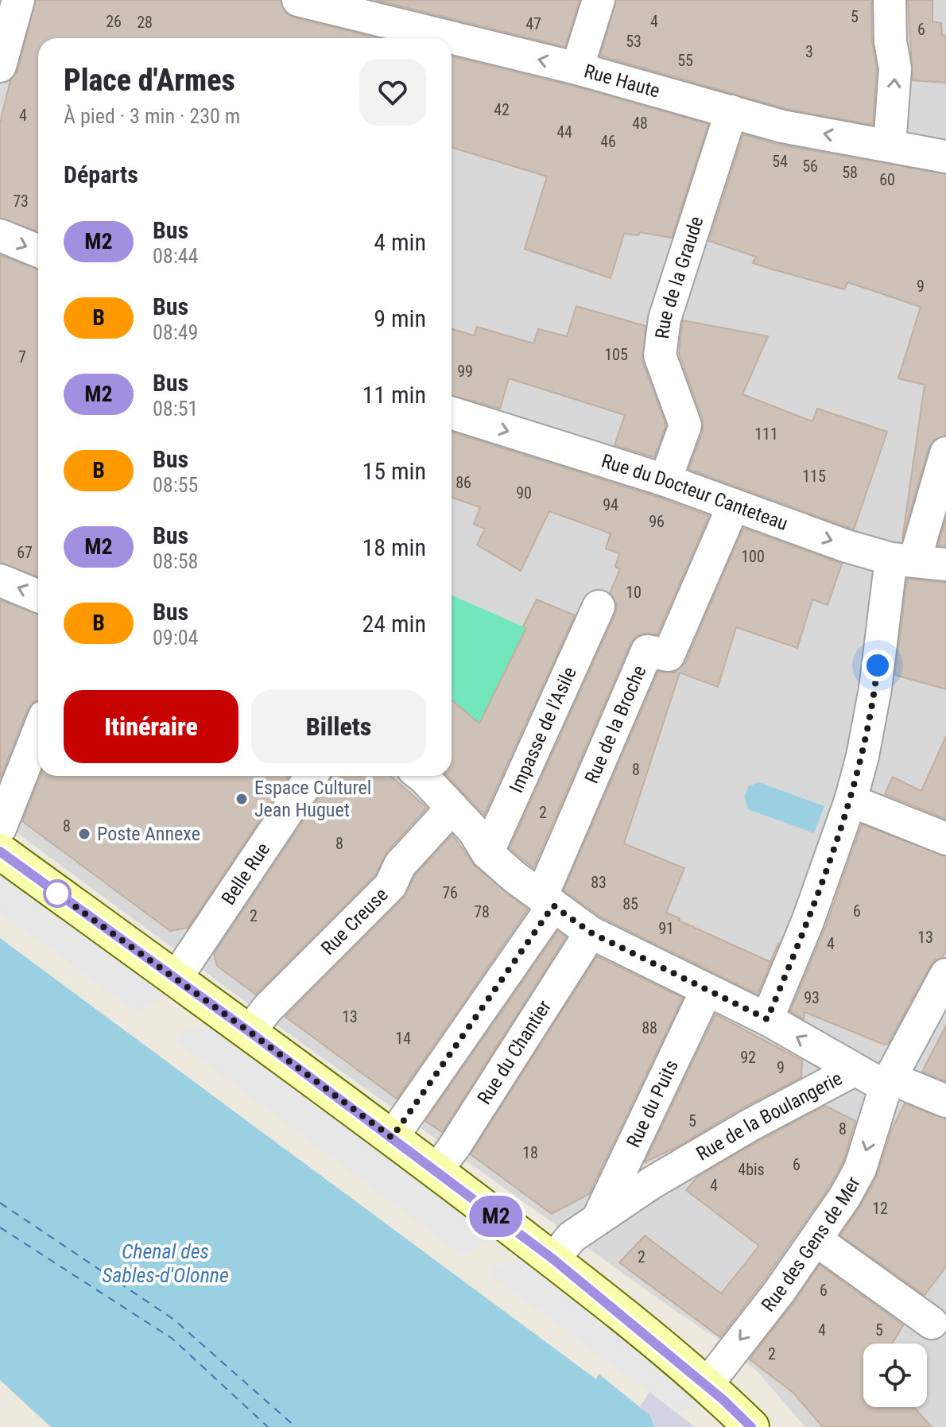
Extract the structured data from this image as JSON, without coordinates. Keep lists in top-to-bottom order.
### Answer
{
  "streets": {
    "street": [
      "Rue Haute",
      "Rue de la Graude",
      "Rue du Docteur Canteteau",
      "Rue de la Broche",
      "Impasse de l'Asile",
      "Belle Rue",
      "Rue Creuse",
      "Rue du Chantier",
      "Rue du Puits",
      "Rue de la Boulangerie",
      "Rue des Gens de Mer"
    ]
  },
  "crossings": [
    ["Rue Haute", "Rue de la Graude"],
    ["Rue de la Graude", "Rue du Docteur Canteteau"],
    ["Rue du Docteur Canteteau", "Rue de la Broche"],
    ["Rue du Puits", "Rue de la Boulangerie"],
    ["Rue de la Boulangerie", "Rue des Gens de Mer"]
  ],
  "one_way": ["Rue Haute", "Rue du Docteur Canteteau", "Rue des Gens de Mer"],
  "water": ["Chenal des Sables-d'Olonne"],
  "places": ["Espace Culturel Jean Huguet", "Poste Annexe"],
  "lines": ["bus line M2"],
  "house_numbers": [
    "5",
    "26",
    "4",
    "28",
    "47",
    "6",
    "53",
    "3",
    "55",
    "42",
    "4",
    "48",
    "44",
    "46",
    "54",
    "56",
    "58",
    "60",
    "73",
    "9",
    "105",
    "7",
    "99",
    "111",
    "115",
    "86",
    "90",
    "94",
    "96",
    "67",
    "100",
    "10",
    "8",
    "2",
    "8",
    "8",
    "83",
    "76",
    "85",
    "6",
    "78",
    "2",
    "91",
    "13",
    "4",
    "93",
    "13",
    "88",
    "14",
    "92",
    "9",
    "5",
    "8",
    "18",
    "6",
    "4bis",
    "4",
    "12",
    "2",
    "6",
    "4",
    "5",
    "2"
  ],
  "page": {
    "on_map": "M2",
    "heading": [
      ["Place d'Armes", "À pied · 3 min · 230 m"],
      "Départs"
    ],
    "list": [
      {
        "mark": "M2",
        "name": "Bus",
        "note": "08:44",
        "value": "4 min"
      },
      {
        "mark": "B",
        "name": "Bus",
        "note": "08:49",
        "value": "9 min"
      },
      {
        "mark": "M2",
        "name": "Bus",
        "note": "08:51",
        "value": "11 min"
      },
      {
        "mark": "B",
        "name": "Bus",
        "note": "08:55",
        "value": "15 min"
      },
      {
        "mark": "M2",
        "name": "Bus",
        "note": "08:58",
        "value": "18 min"
      },
      {
        "mark": "B",
        "name": "Bus",
        "note": "09:04",
        "value": "24 min"
      }
    ],
    "buttons": ["Itinéraire", "Billets"]
  }
}
